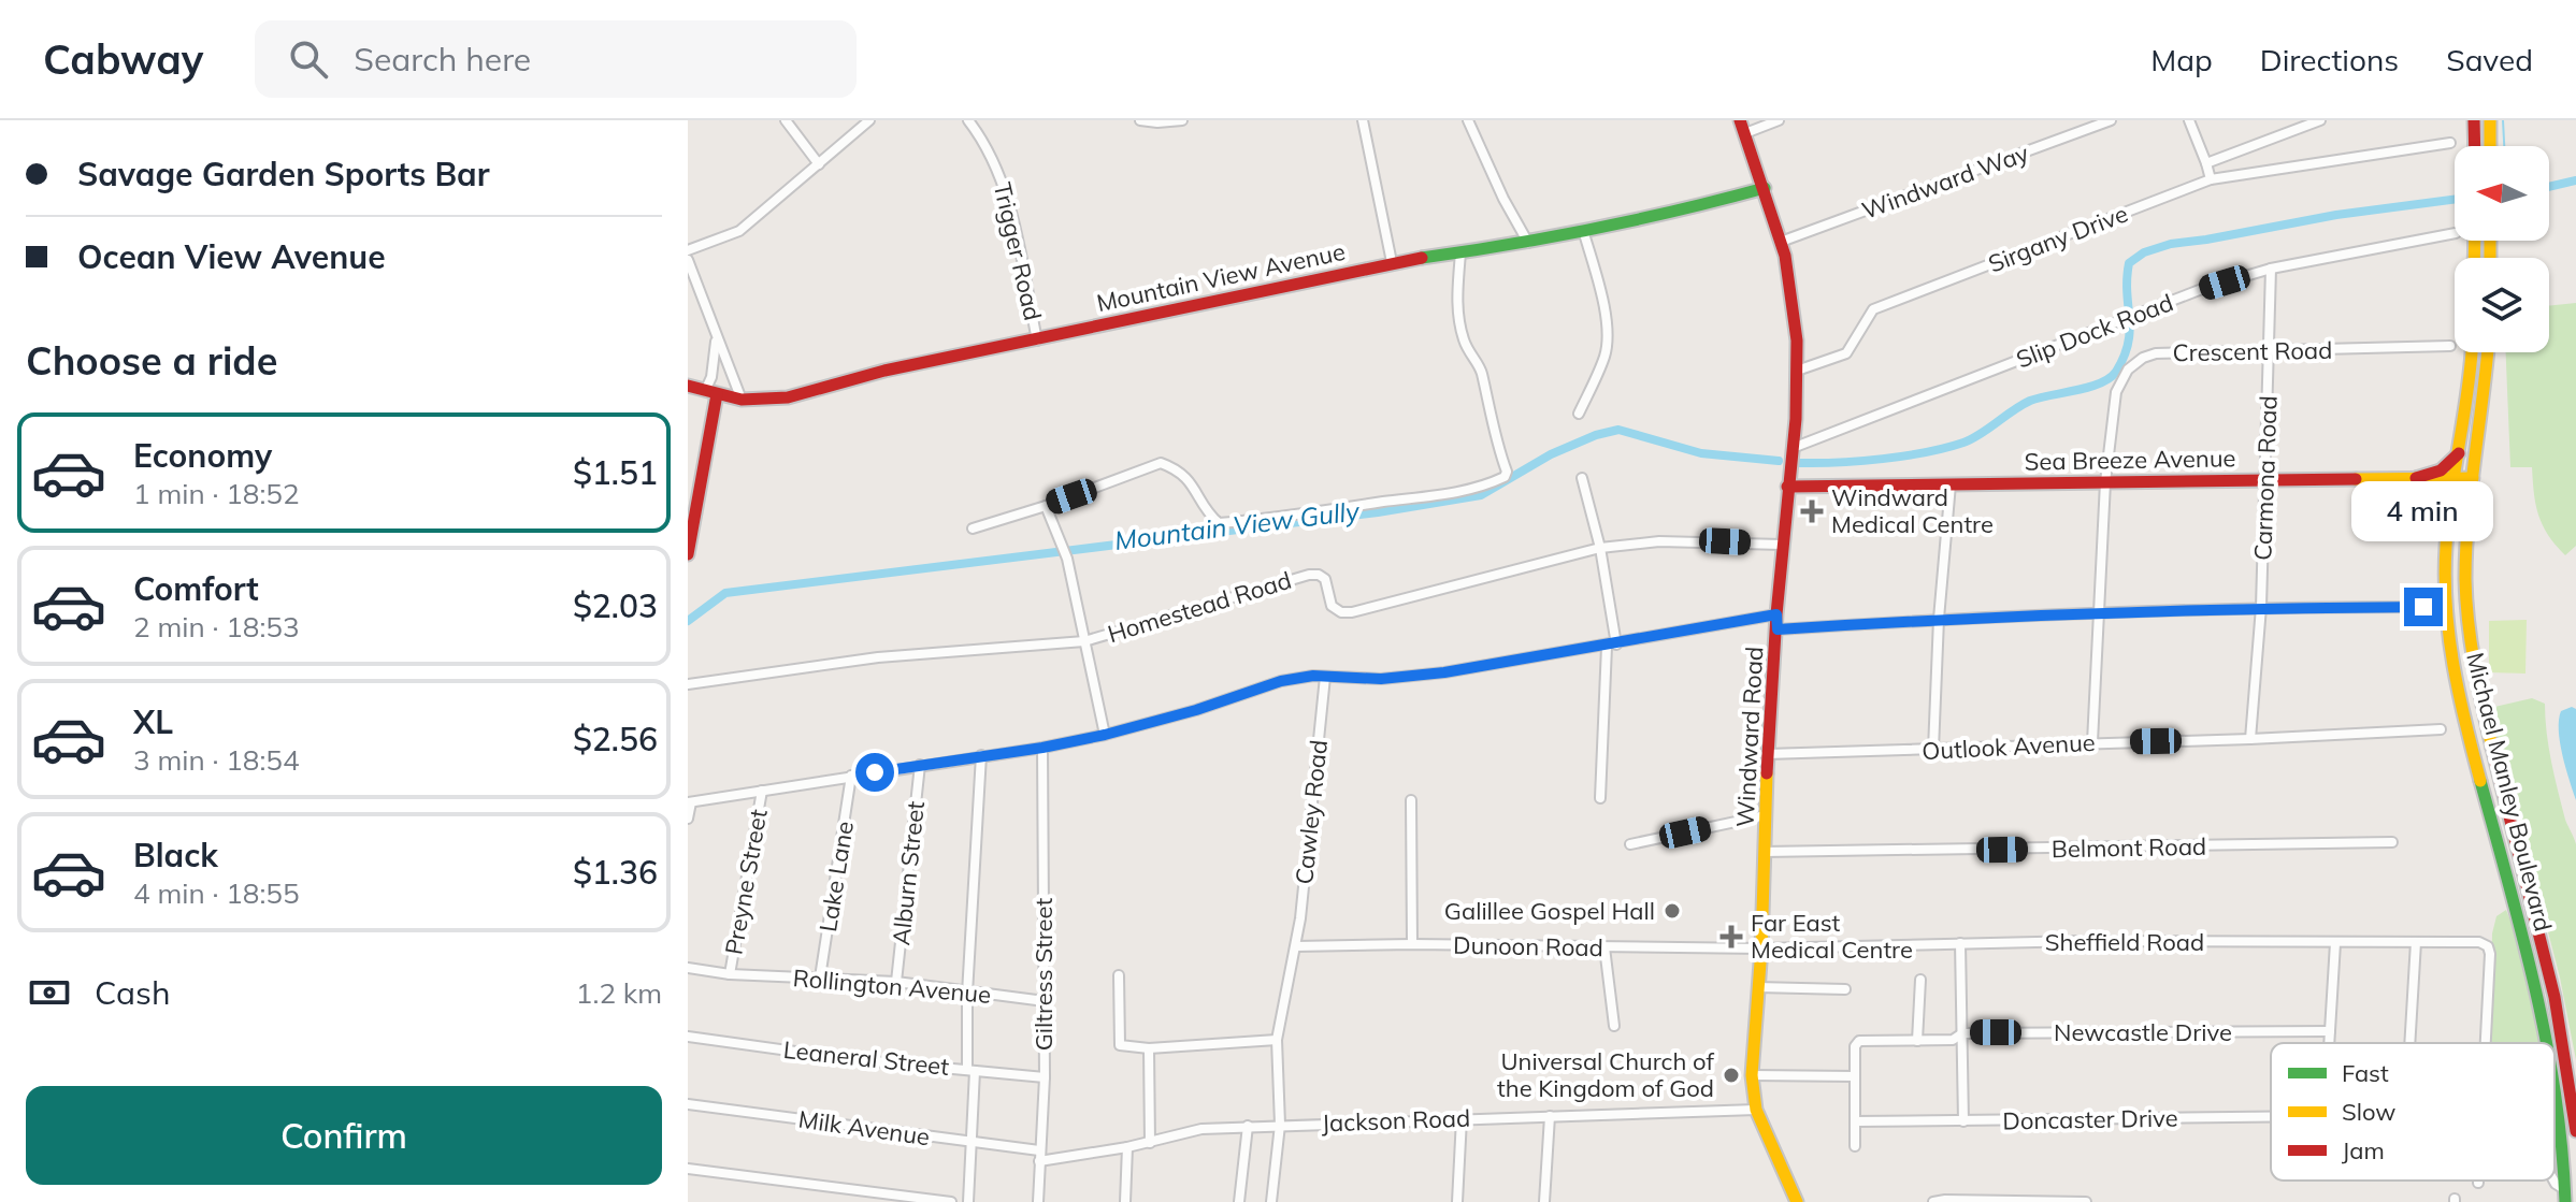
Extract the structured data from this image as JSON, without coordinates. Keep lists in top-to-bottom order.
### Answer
{
  "streets": {
    "main road": [
      "Mountain View Avenue",
      "Sea Breeze Avenue",
      "Windward Road",
      "Michael Manley Boulevard"
    ],
    "street": [
      "Windward Way",
      "Sirgany Drive",
      "Trigger Road",
      "Slip Dock Road",
      "Crescent Road",
      "Carmona Road",
      "Homestead Road",
      "Outlook Avenue",
      "Cawley Road",
      "Belmont Road",
      "Alburn Street",
      "Lake Lane",
      "Preyne Street",
      "Sheffield Road",
      "Dunoon Road",
      "Giltress Street",
      "Rollington Avenue",
      "Newcastle Drive",
      "Leaneral Street",
      "Doncaster Drive",
      "Jackson Road",
      "Milk Avenue"
    ]
  },
  "crossings": [
    ["Windward Way", "Windward Road"],
    ["Sirgany Drive", "Windward Road"],
    ["Trigger Road", "Mountain View Avenue"],
    ["Mountain View Avenue", "Windward Road"],
    ["Slip Dock Road", "Carmona Road"],
    ["Slip Dock Road", "Windward Road"],
    ["Crescent Road", "Sea Breeze Avenue"],
    ["Crescent Road", "Carmona Road"],
    ["Crescent Road", "Outlook Avenue"],
    ["Sea Breeze Avenue", "Carmona Road"],
    ["Sea Breeze Avenue", "Windward Road"],
    ["Sea Breeze Avenue", "Michael Manley Boulevard"],
    ["Carmona Road", "Outlook Avenue"],
    ["Homestead Road", "Windward Road"],
    ["Windward Road", "Outlook Avenue"],
    ["Windward Road", "Belmont Road"],
    ["Windward Road", "Sheffield Road"],
    ["Windward Road", "Dunoon Road"],
    ["Windward Road", "Jackson Road"],
    ["Cawley Road", "Dunoon Road"],
    ["Cawley Road", "Jackson Road"],
    ["Alburn Street", "Rollington Avenue"],
    ["Lake Lane", "Rollington Avenue"],
    ["Preyne Street", "Rollington Avenue"],
    ["Sheffield Road", "Dunoon Road"],
    ["Giltress Street", "Rollington Avenue"],
    ["Giltress Street", "Leaneral Street"],
    ["Giltress Street", "Jackson Road"],
    ["Giltress Street", "Milk Avenue"],
    ["Jackson Road", "Milk Avenue"]
  ],
  "water": ["Mountain View Gully"],
  "places": {
    "health": ["Windward Medical Centre", "Far East Medical Centre"],
    "other": ["Galillee Gospel Hall", "Universal Church of the Kingdom of God"]
  },
  "legend": ["Fast", "Slow", "Jam"],
  "north": "left",
  "page": {
    "header": "Cabway",
    "search": "Search here",
    "nav": ["Map", "Directions", "Saved"],
    "banner": ["Savage Garden Sports Bar", "Ocean View Avenue"],
    "heading": "Choose a ride",
    "list": [
      {
        "name": "Economy",
        "note": "1 min · 18:52",
        "value": "$1.51"
      },
      {
        "name": "Comfort",
        "note": "2 min · 18:53",
        "value": "$2.03"
      },
      {
        "name": "XL",
        "note": "3 min · 18:54",
        "value": "$2.56"
      },
      {
        "name": "Black",
        "note": "4 min · 18:55",
        "value": "$1.36"
      }
    ],
    "bubble": "4 min",
    "pay": ["Cash", "1.2 km"],
    "buttons": "Confirm"
  }
}
